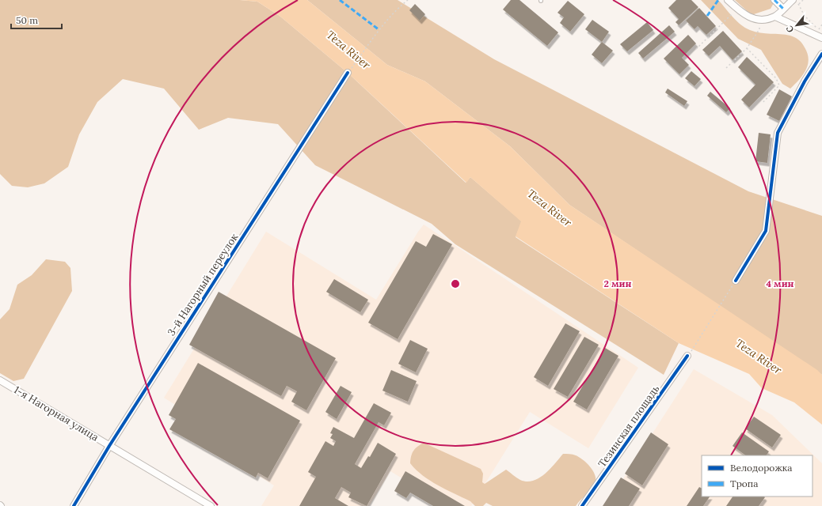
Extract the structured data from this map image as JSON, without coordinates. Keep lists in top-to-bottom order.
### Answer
{
  "streets": {
    "street": ["3-й Нагорный переулок", "1-я Нагорная улица", "Тезинская площадь"]
  },
  "crossings": [
    ["3-й Нагорный переулок", "1-я Нагорная улица"]
  ],
  "water": ["Teza River"],
  "legend": ["Велодорожка", "Тропа"],
  "scale_bar": "50 m",
  "north": "bottom left",
  "rings": ["2 мин", "4 мин"]
}
